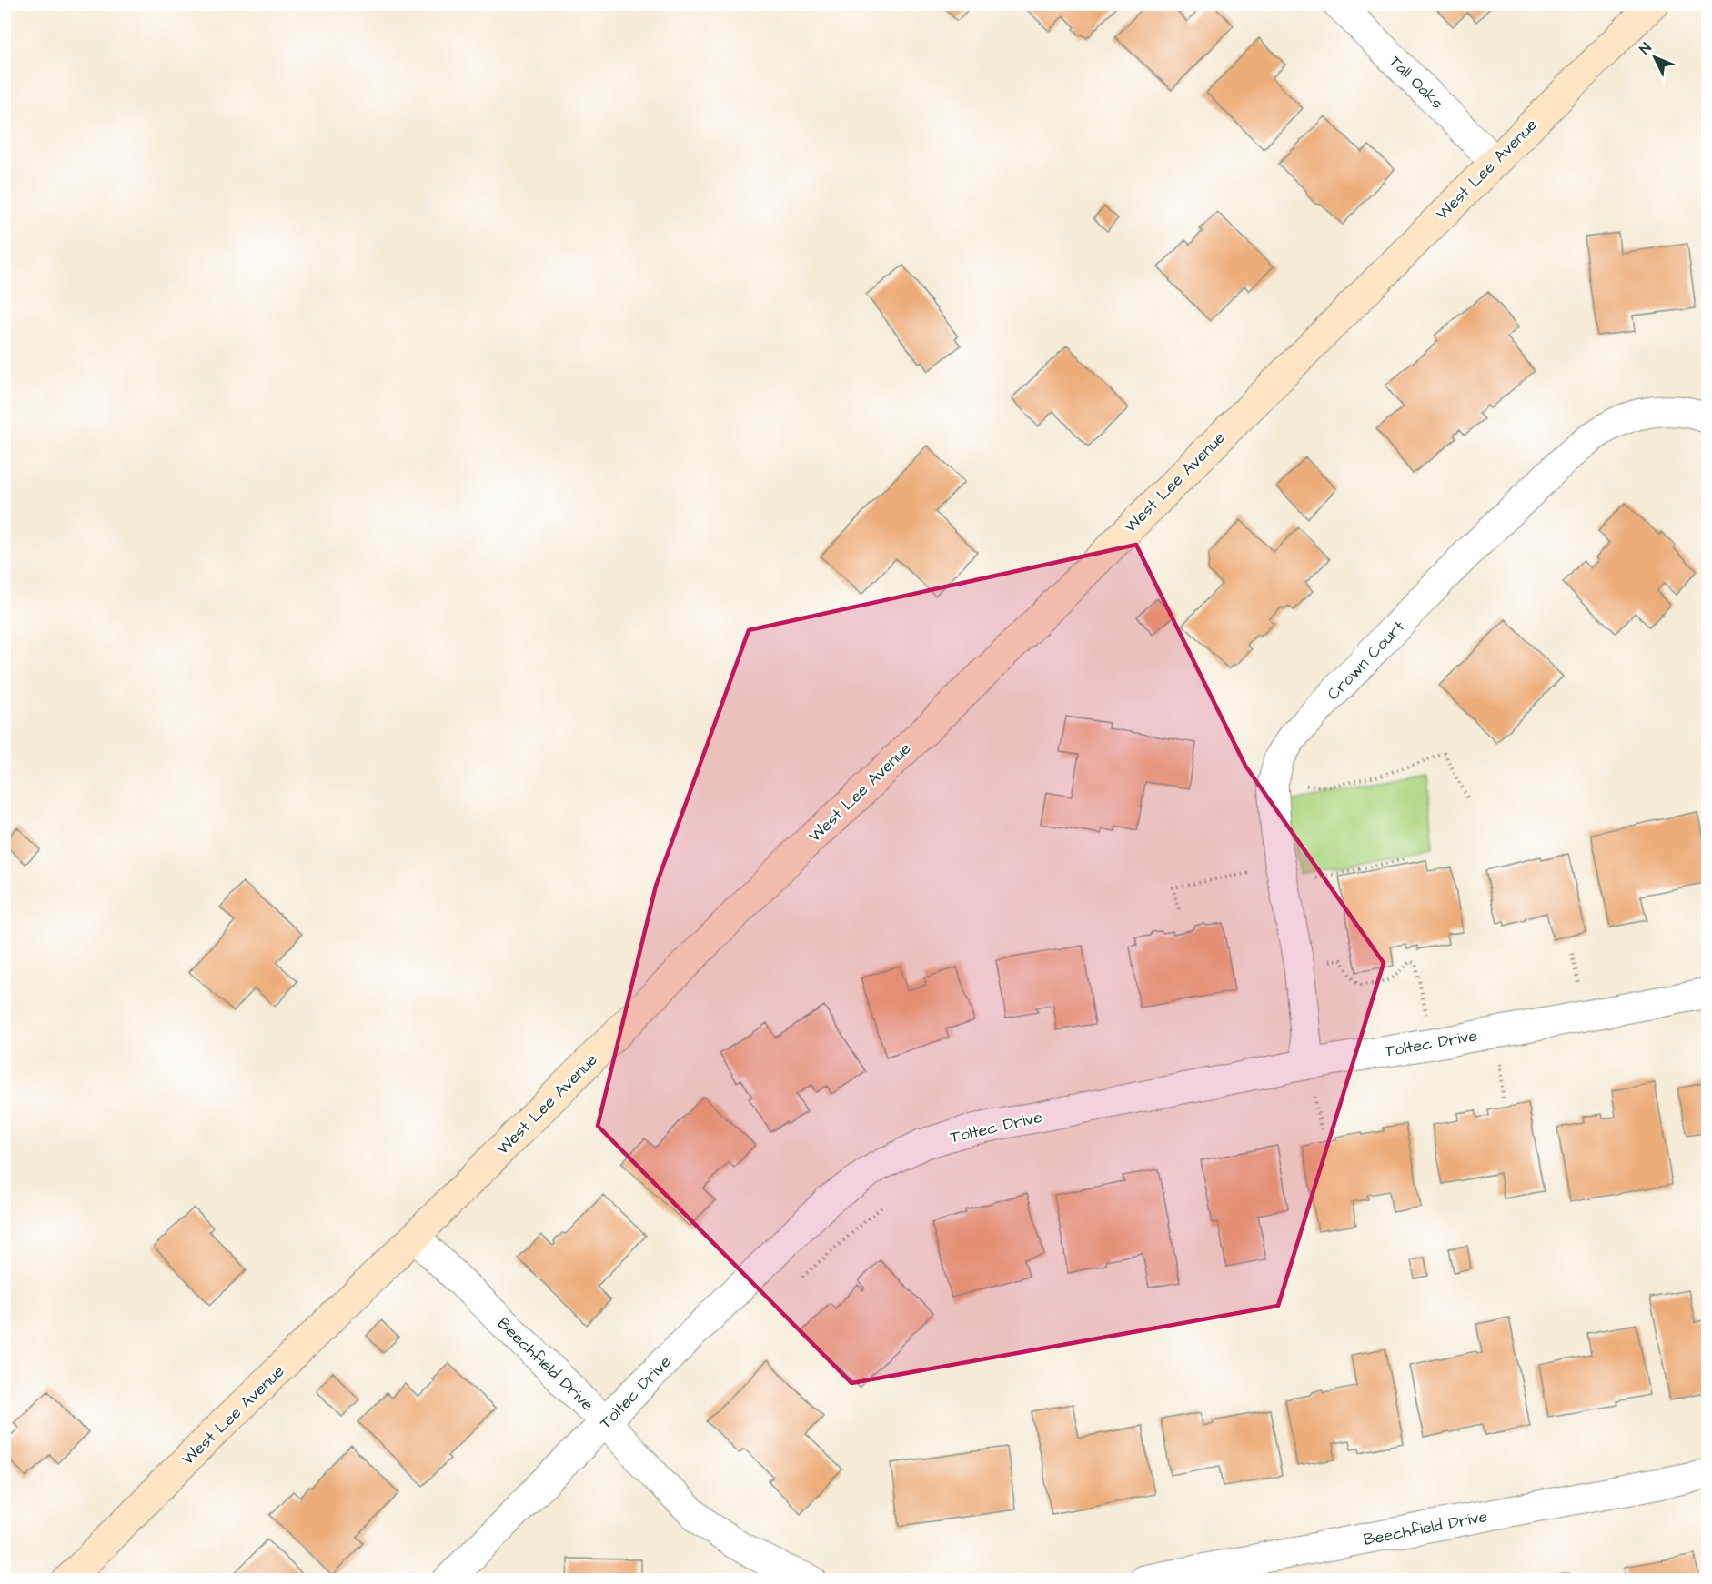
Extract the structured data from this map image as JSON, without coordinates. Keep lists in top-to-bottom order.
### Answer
{
  "streets": {
    "street": [
      "Tall Oaks",
      "West Lee Avenue",
      "Crown Court",
      "Toltec Drive",
      "Beechfield Drive"
    ]
  },
  "crossings": [
    ["Tall Oaks", "West Lee Avenue"],
    ["West Lee Avenue", "Beechfield Drive"],
    ["Crown Court", "Toltec Drive"],
    ["Toltec Drive", "Beechfield Drive"]
  ],
  "north": "top left"
}
